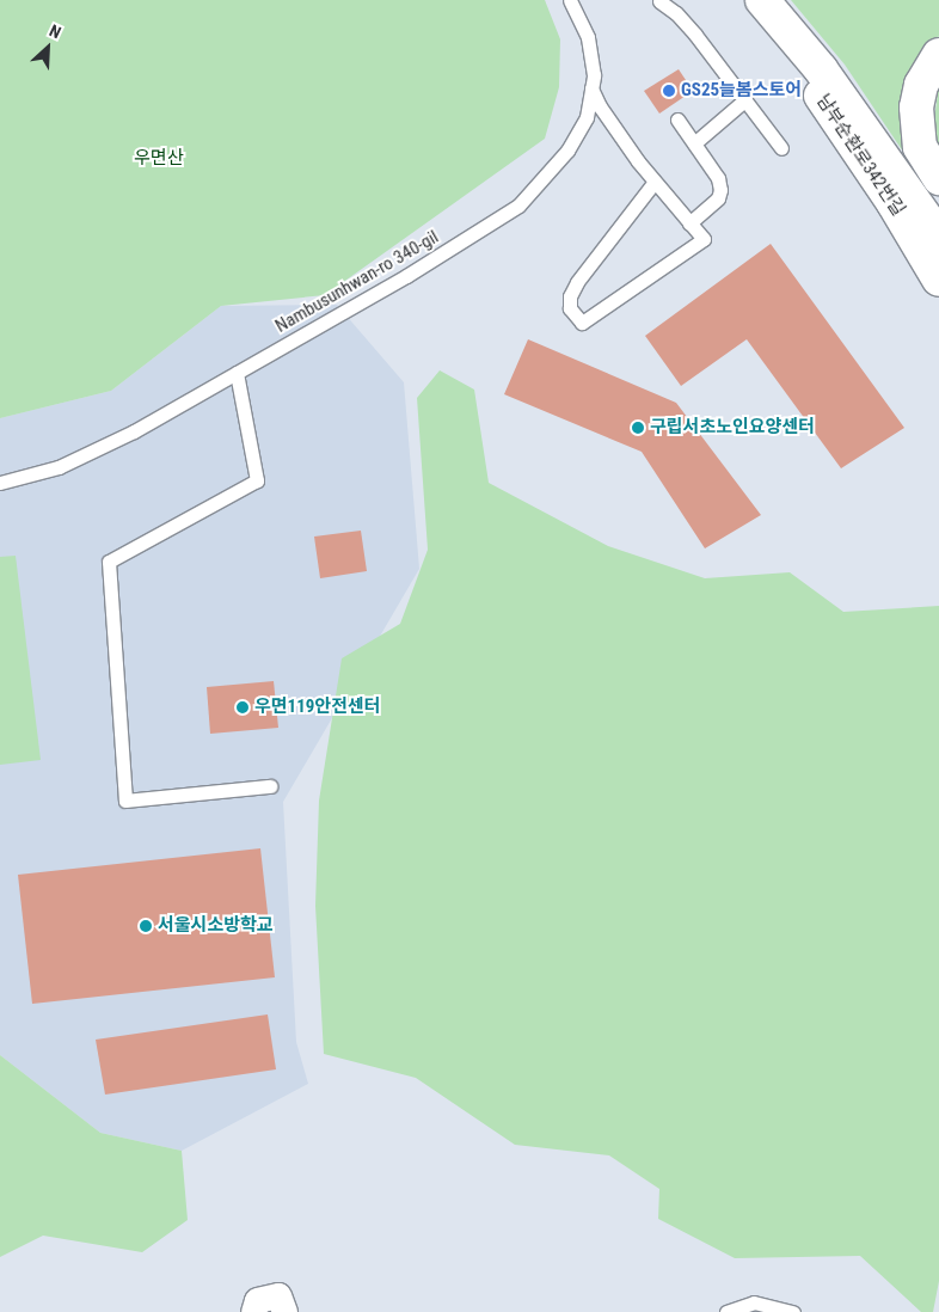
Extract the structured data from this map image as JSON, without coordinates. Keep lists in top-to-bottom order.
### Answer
{
  "streets": {
    "main road": ["남부순환로342번길"],
    "lane": ["Nambusunhwan-ro 340-gil"]
  },
  "parks": ["우면산"],
  "places": [
    "GS25늘봄스토어",
    "구립서초노인요양센터",
    "우면119안전센터",
    "서울시소방학교"
  ],
  "north": "top right"
}
